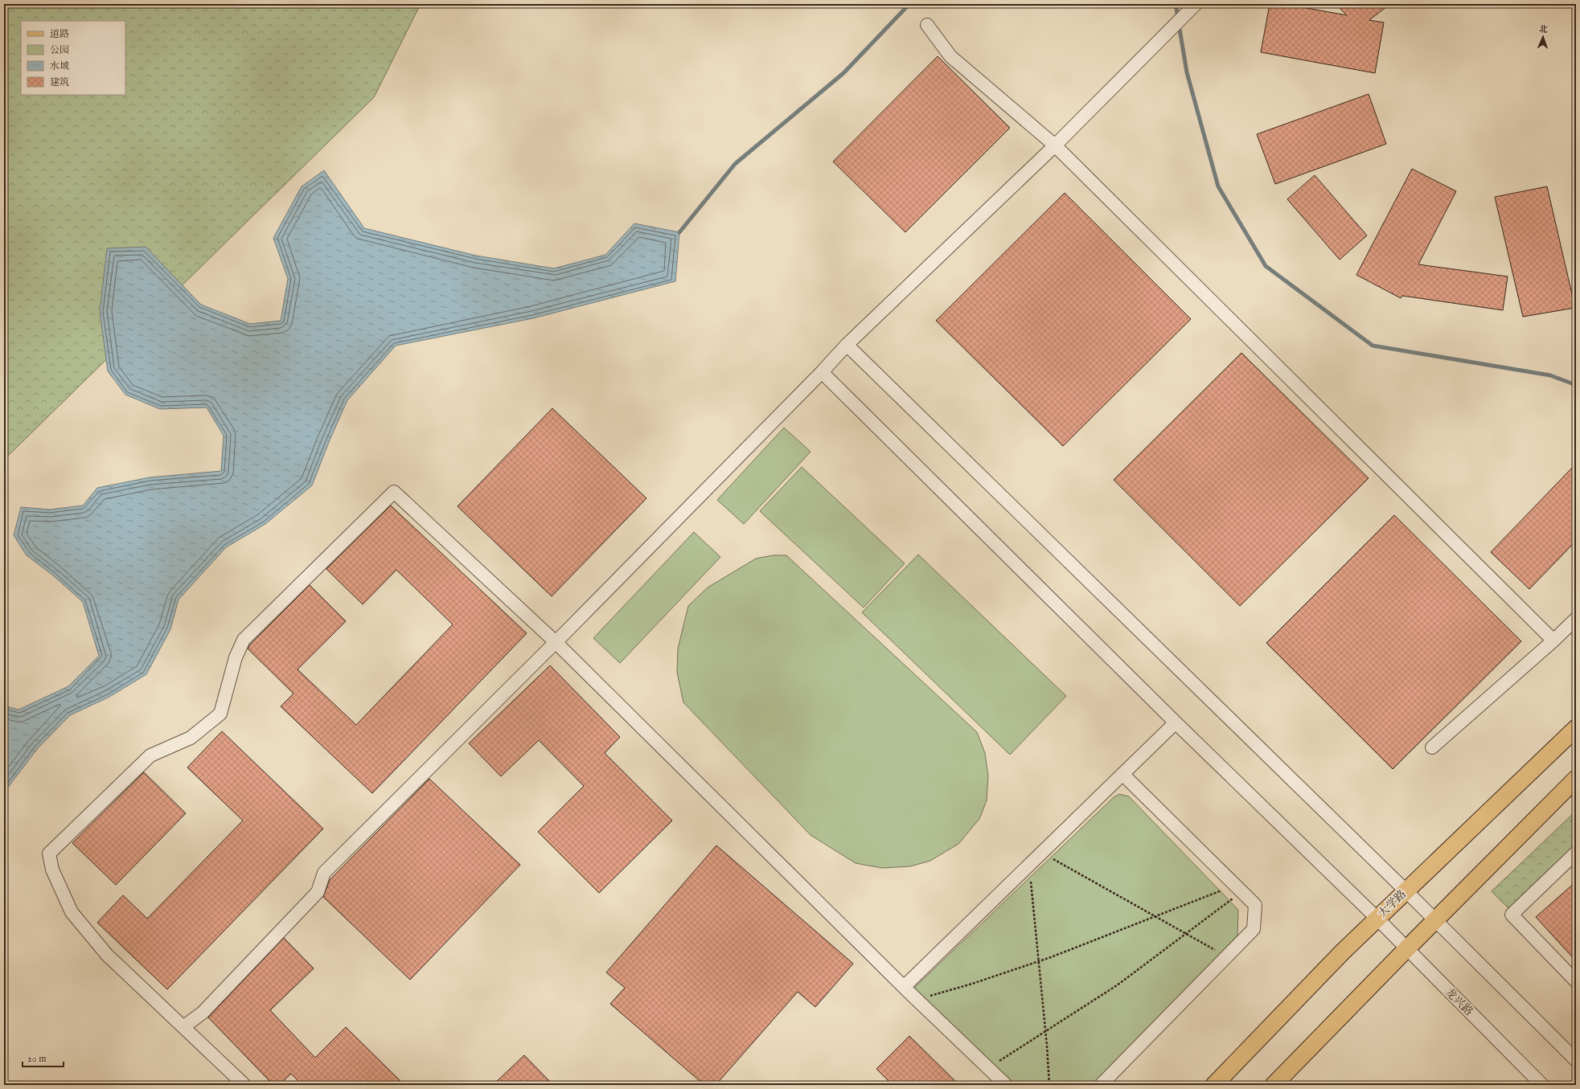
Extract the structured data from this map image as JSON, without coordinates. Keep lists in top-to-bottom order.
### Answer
{
  "streets": {
    "main road": ["大学路"],
    "street": ["龙兴路"]
  },
  "crossings": [
    ["大学路", "龙兴路"]
  ],
  "legend": [
    "道路",
    "公园",
    "水域",
    "建筑"
  ],
  "scale_bar": "20 m",
  "north": "top"
}
